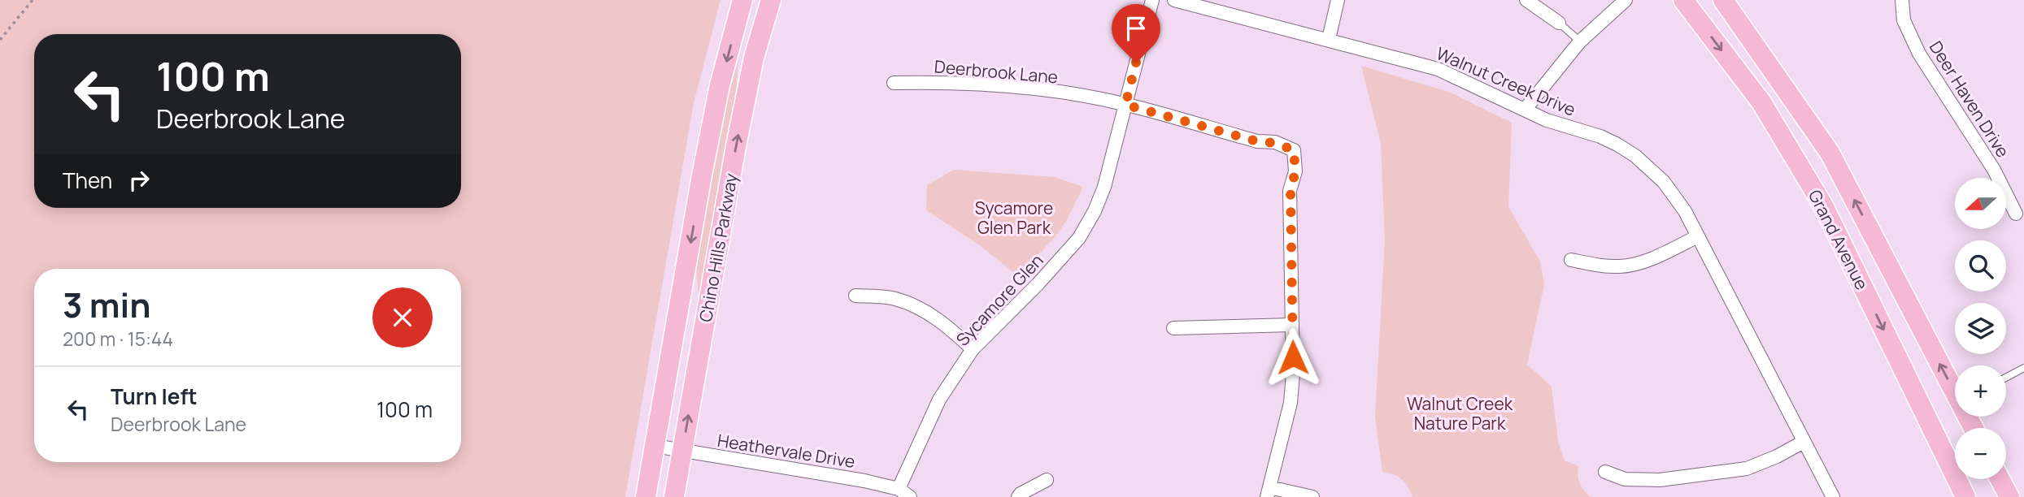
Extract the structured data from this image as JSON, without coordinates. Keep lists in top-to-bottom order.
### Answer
{
  "streets": {
    "main road": ["Grand Avenue", "Chino Hills Parkway"],
    "street": [
      "Deerbrook Lane",
      "Walnut Creek Drive",
      "Deer Haven Drive",
      "Sycamore Glen",
      "Heathervale Drive"
    ]
  },
  "crossings": [
    ["Deerbrook Lane", "Sycamore Glen"],
    ["Chino Hills Parkway", "Heathervale Drive"],
    ["Sycamore Glen", "Heathervale Drive"]
  ],
  "parks": ["Sycamore Glen Park", "Walnut Creek Nature Park"],
  "north": "left",
  "page": {
    "turn": ["100 m", "Deerbrook Lane"],
    "then": "Then",
    "map_buttons": ["+", "−"],
    "heading": ["3 min", "200 m · 15:44"],
    "list": [
      {
        "name": "Turn left",
        "note": "Deerbrook Lane",
        "value": "100 m"
      }
    ]
  }
}
